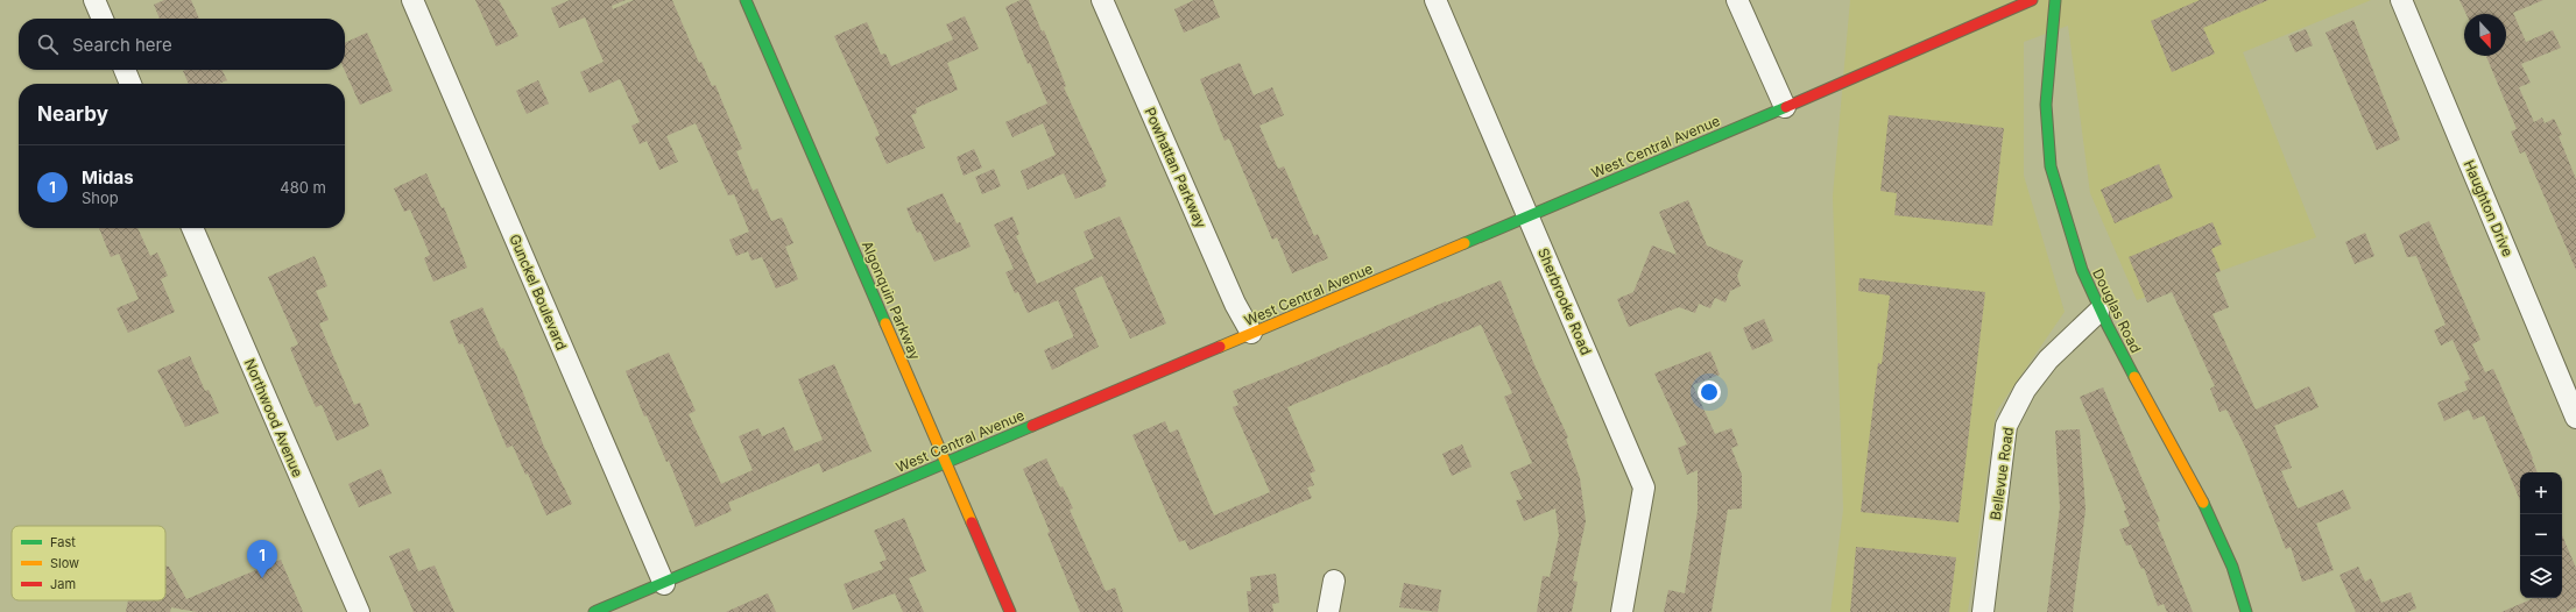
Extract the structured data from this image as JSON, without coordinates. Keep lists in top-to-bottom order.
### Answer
{
  "streets": {
    "main road": ["West Central Avenue", "Algonquin Parkway", "Douglas Road"],
    "street": [
      "Powhattan Parkway",
      "Haughton Drive",
      "Gunckel Boulevard",
      "Sherbrooke Road",
      "Northwood Avenue",
      "Bellevue Road"
    ]
  },
  "crossings": [
    ["West Central Avenue", "Powhattan Parkway"],
    ["West Central Avenue", "Gunckel Boulevard"],
    ["West Central Avenue", "Algonquin Parkway"],
    ["West Central Avenue", "Sherbrooke Road"],
    ["Douglas Road", "Bellevue Road"]
  ],
  "legend": ["Fast", "Slow", "Jam"],
  "north": "bottom",
  "page": {
    "search": "Search here",
    "heading": "Nearby",
    "list": [
      {
        "mark": "1",
        "name": "Midas",
        "note": "Shop",
        "value": "480 m"
      }
    ],
    "map_buttons": ["+", "−"],
    "pins": "1"
  }
}
